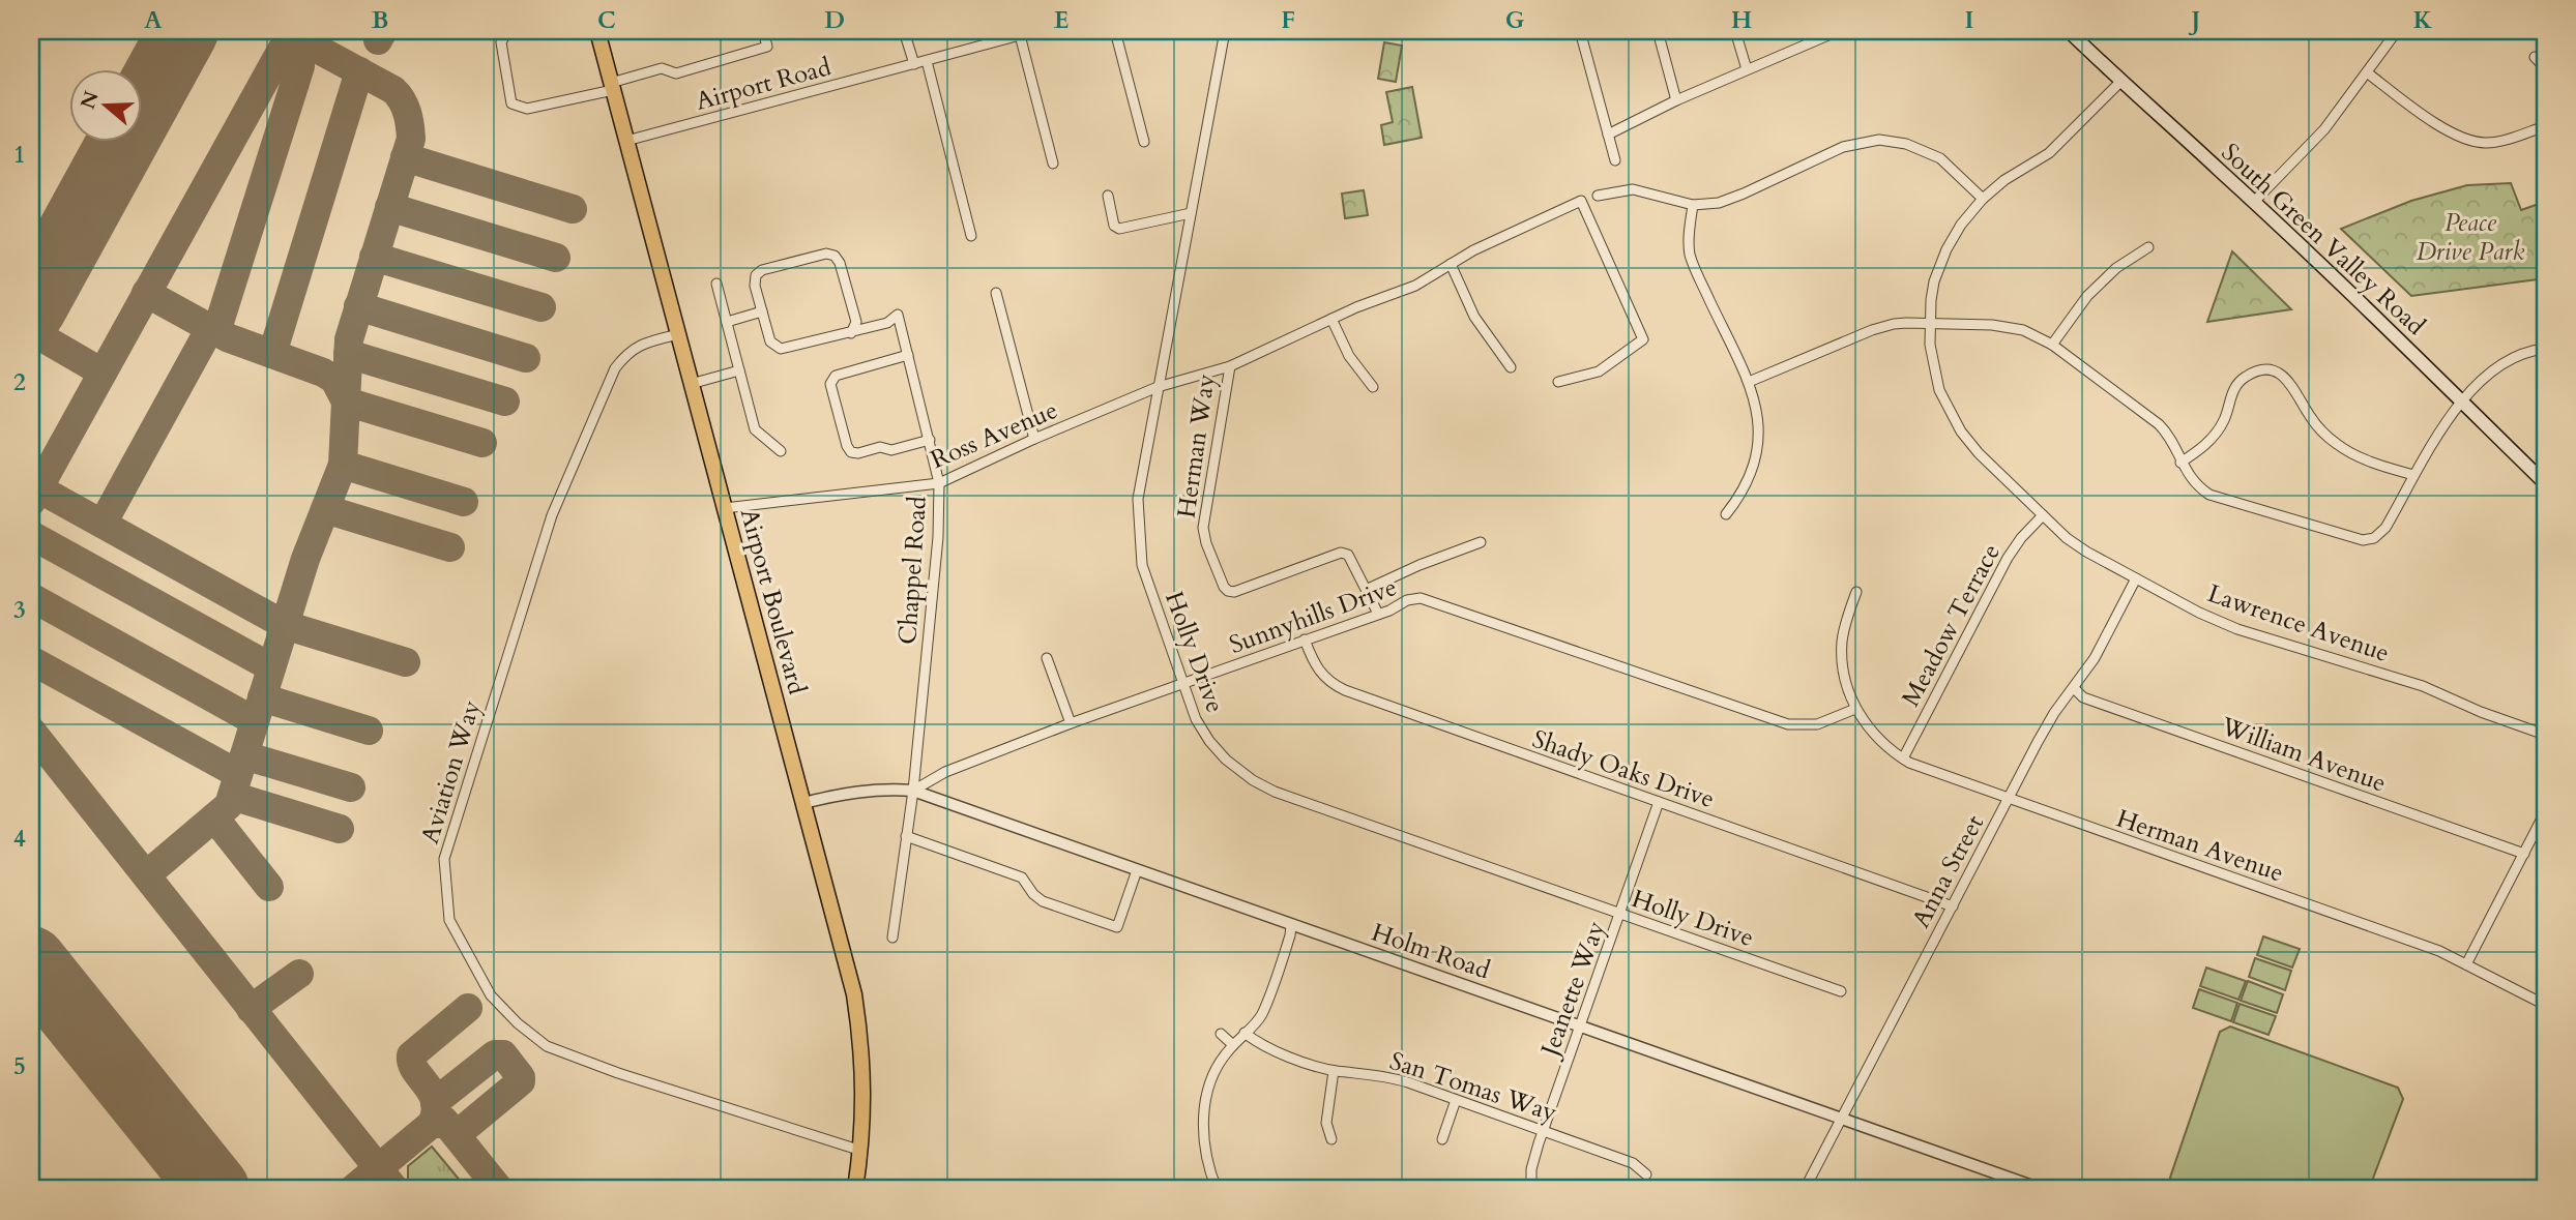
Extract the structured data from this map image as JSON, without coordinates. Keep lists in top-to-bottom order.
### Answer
{
  "streets": {
    "main road": ["South Green Valley Road", "Airport Boulevard"],
    "street": [
      "Airport Road",
      "Ross Avenue",
      "Herman Way",
      "Chappel Road",
      "Sunnyhills Drive",
      "Lawrence Avenue",
      "Meadow Terrace",
      "Holly Drive",
      "William Avenue",
      "Shady Oaks Drive",
      "Aviation Way",
      "Herman Avenue",
      "Anna Street",
      "Holm Road",
      "Jeanette Way",
      "San Tomas Way"
    ]
  },
  "crossings": [
    ["Airport Road", "Airport Boulevard"],
    ["South Green Valley Road", "Lawrence Avenue"],
    ["Ross Avenue", "Herman Way"],
    ["Ross Avenue", "Chappel Road"],
    ["Ross Avenue", "Airport Boulevard"],
    ["Ross Avenue", "Holly Drive"],
    ["Herman Way", "Sunnyhills Drive"],
    ["Chappel Road", "Sunnyhills Drive"],
    ["Chappel Road", "Holm Road"],
    ["Airport Boulevard", "Aviation Way"],
    ["Airport Boulevard", "Holm Road"],
    ["Sunnyhills Drive", "Holly Drive"],
    ["Sunnyhills Drive", "Shady Oaks Drive"],
    ["Sunnyhills Drive", "Herman Avenue"],
    ["Sunnyhills Drive", "Holm Road"],
    ["Lawrence Avenue", "Meadow Terrace"],
    ["Lawrence Avenue", "Anna Street"],
    ["Meadow Terrace", "Herman Avenue"],
    ["Holly Drive", "Jeanette Way"],
    ["William Avenue", "Anna Street"],
    ["Shady Oaks Drive", "Anna Street"],
    ["Shady Oaks Drive", "Jeanette Way"],
    ["Herman Avenue", "Anna Street"],
    ["Anna Street", "Holm Road"],
    ["Holm Road", "Jeanette Way"],
    ["Jeanette Way", "San Tomas Way"]
  ],
  "parks": ["Peace Drive Park"],
  "north": "left",
  "grid": {
    "columns": [
      "A",
      "B",
      "C",
      "D",
      "E",
      "F",
      "G",
      "H",
      "I",
      "J",
      "K"
    ],
    "rows": [
      "1",
      "2",
      "3",
      "4",
      "5"
    ]
  }
}
